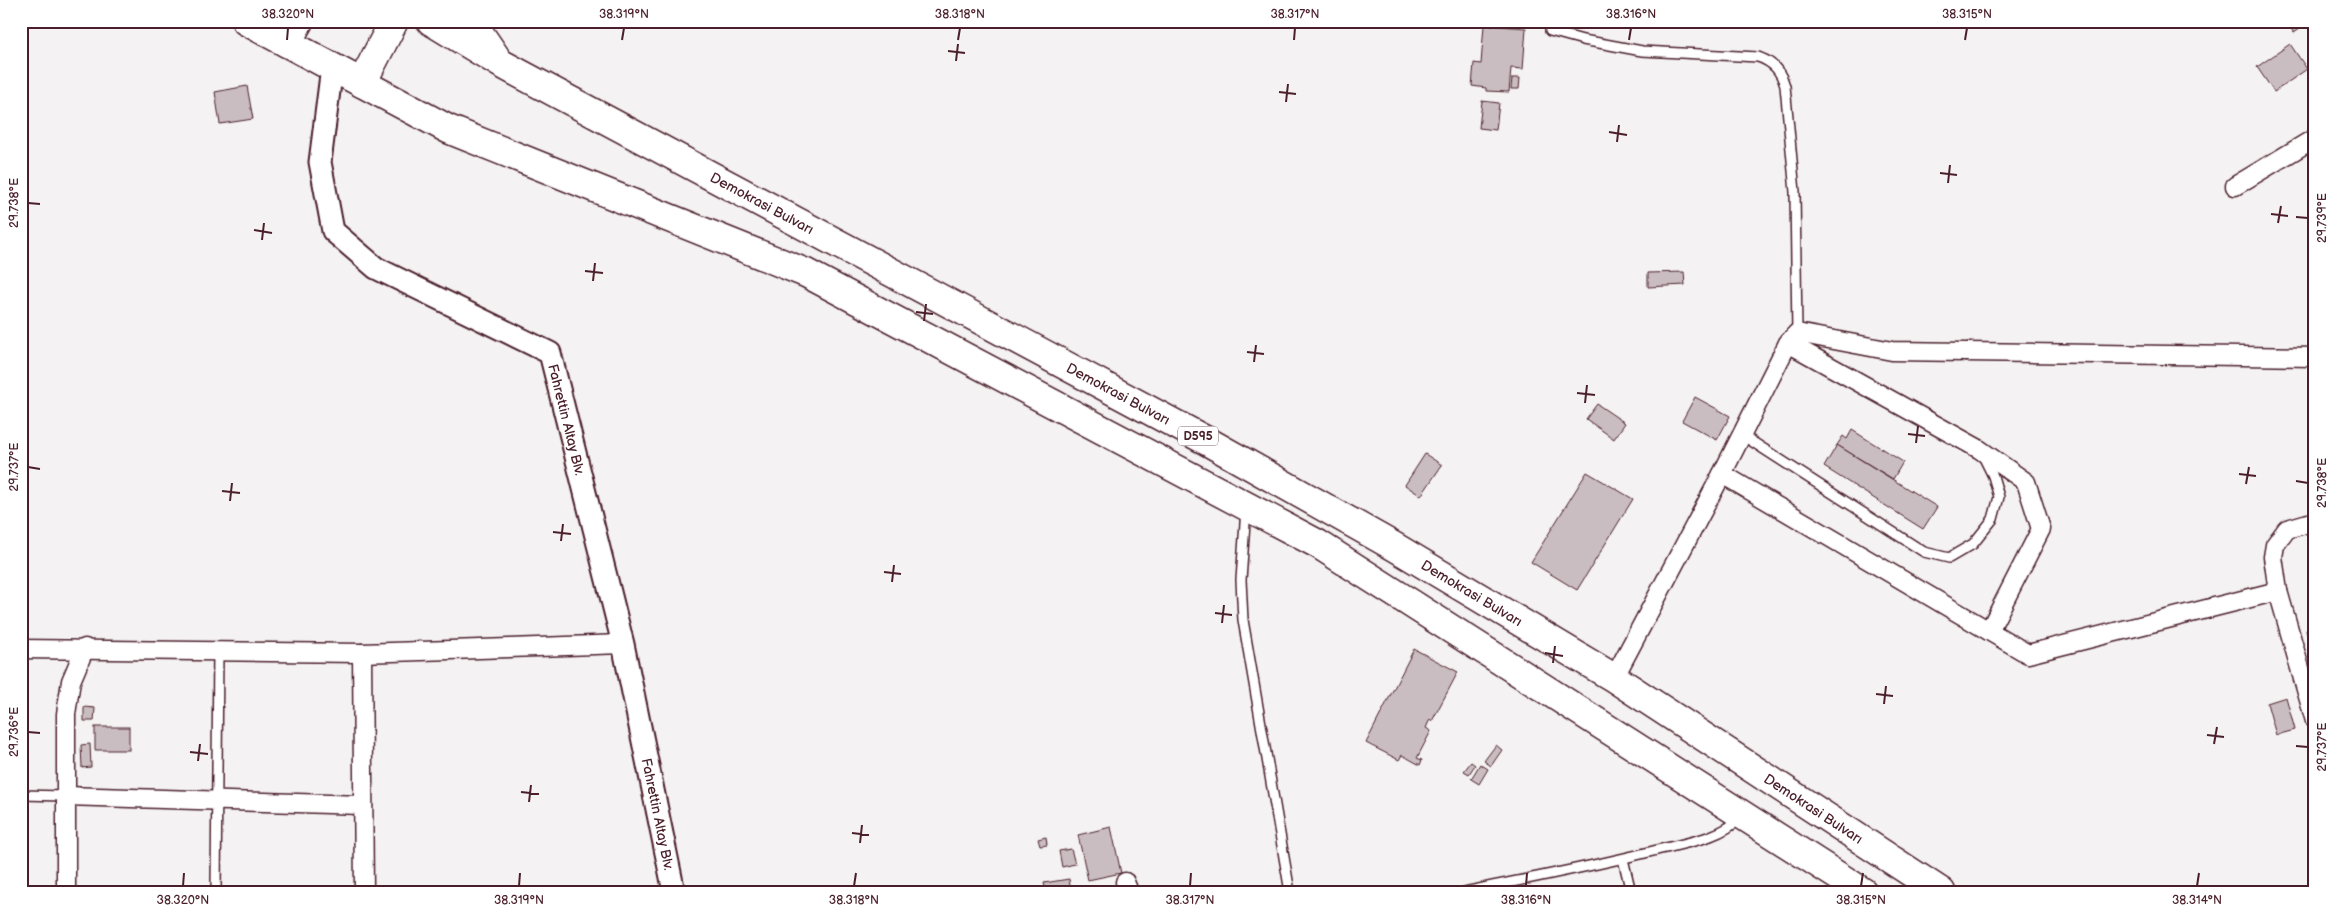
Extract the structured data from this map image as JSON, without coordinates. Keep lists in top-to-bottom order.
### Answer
{
  "streets": {
    "highway": ["Demokrasi Bulvarı", "D595"],
    "street": ["Fahrettin Altay Blv."]
  },
  "coordinates": [
    "38.320°N",
    "38.319°N",
    "38.318°N",
    "38.317°N",
    "38.316°N",
    "38.315°N",
    "29.738°E",
    "29.739°E",
    "29.737°E",
    "29.736°E",
    "38.314°N"
  ]
}
